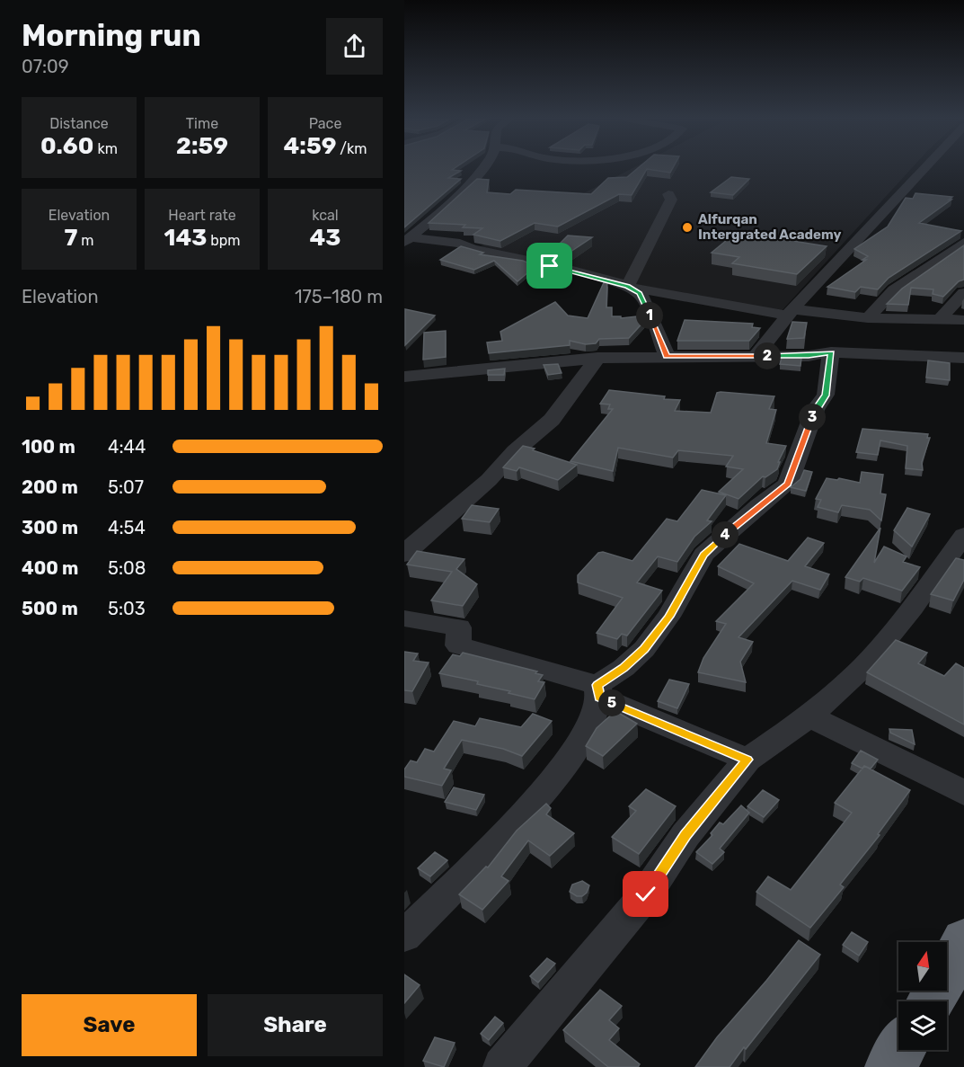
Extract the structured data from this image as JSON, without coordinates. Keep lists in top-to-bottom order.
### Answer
{
  "places": ["Alfurqan Intergrated Academy"],
  "north": "top",
  "page": {
    "heading": ["Morning run", "07:09"],
    "stats": [
      ["Distance", "0.60 km"],
      ["Time", "2:59"],
      ["Pace", "4:59 /km"],
      ["Elevation", "7 m"],
      ["Heart rate", "143 bpm"],
      ["kcal", "43"]
    ],
    "chart": ["Elevation", "175–180 m"],
    "pins": [
      "1",
      "2",
      "3",
      "4",
      "5"
    ],
    "list": [
      {
        "name": "100 m",
        "note": "4:44"
      },
      {
        "name": "200 m",
        "note": "5:07"
      },
      {
        "name": "300 m",
        "note": "4:54"
      },
      {
        "name": "400 m",
        "note": "5:08"
      },
      {
        "name": "500 m",
        "note": "5:03"
      }
    ],
    "buttons": ["Save", "Share"]
  }
}
